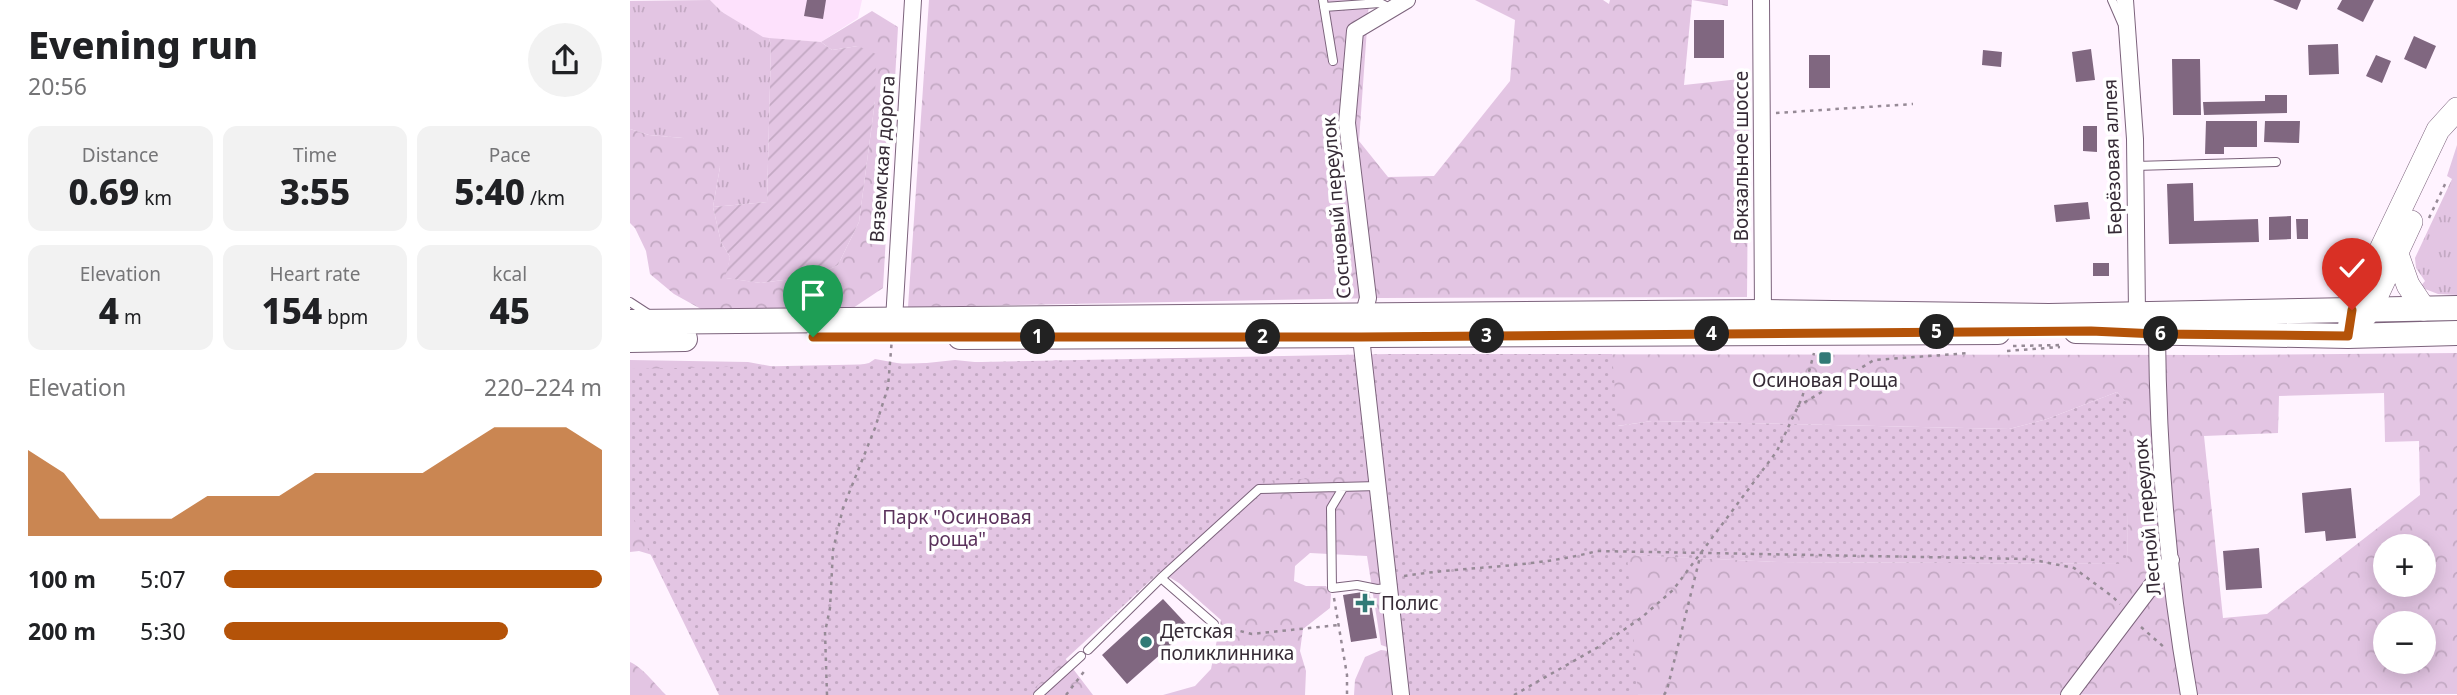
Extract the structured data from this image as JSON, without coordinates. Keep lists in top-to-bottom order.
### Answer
{
  "streets": {
    "street": [
      "Вокзальное шоссе",
      "Берёзовая аллея",
      "Вяземская дорога",
      "Сосновый переулок",
      "Лесной переулок"
    ]
  },
  "parks": ["Парк \"Осиновая роща\""],
  "places": {
    "transit": ["Осиновая Роща"],
    "health": ["Полис"],
    "other": ["Детская поликлинника"]
  },
  "page": {
    "heading": ["Evening run", "20:56"],
    "stats": [
      ["Distance", "0.69 km"],
      ["Time", "3:55"],
      ["Pace", "5:40 /km"],
      ["Elevation", "4 m"],
      ["Heart rate", "154 bpm"],
      ["kcal", "45"]
    ],
    "pins": [
      "5",
      "4",
      "6",
      "3",
      "1",
      "2"
    ],
    "chart": ["Elevation", "220–224 m"],
    "map_buttons": ["+", "−"],
    "list": [
      {
        "name": "100 m",
        "note": "5:07"
      },
      {
        "name": "200 m",
        "note": "5:30"
      }
    ]
  }
}
